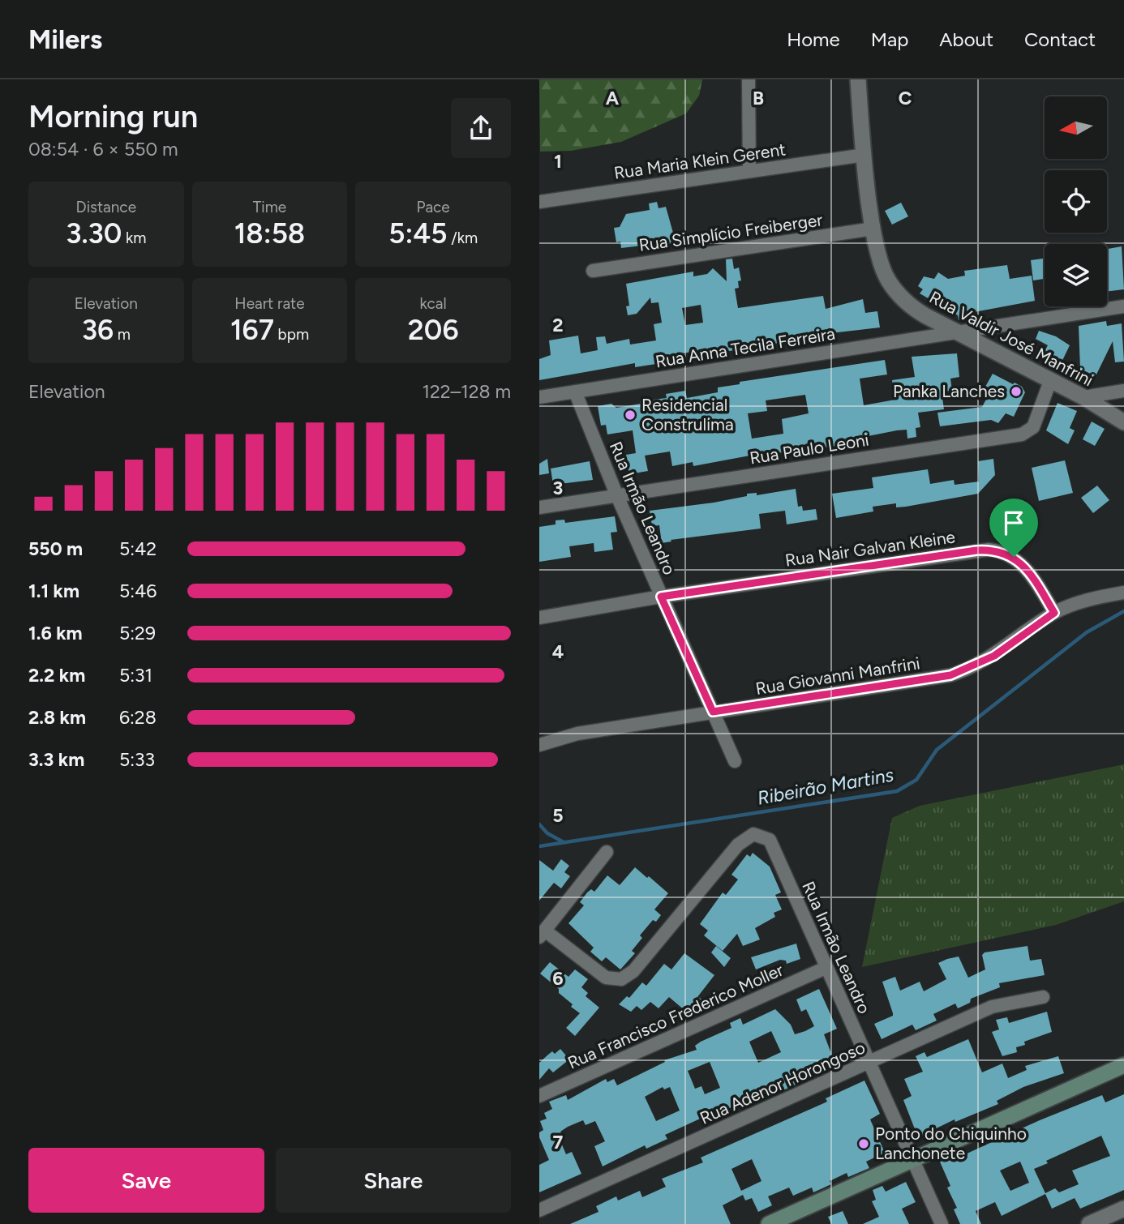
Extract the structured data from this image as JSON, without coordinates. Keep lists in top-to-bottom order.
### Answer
{
  "streets": {
    "street": [
      "Rua Maria Klein Gerent",
      "Rua Simplício Freiberger",
      "Rua Valdir José Manfrini",
      "Rua Anna Tecila Ferreira",
      "Rua Paulo Leoni",
      "Rua Irmão Leandro",
      "Rua Nair Galvan Kleine",
      "Rua Giovanni Manfrini",
      "Rua Francisco Frederico Moller",
      "Rua Adenor Horongoso"
    ]
  },
  "crossings": [
    ["Rua Maria Klein Gerent", "Rua Valdir José Manfrini"],
    ["Rua Simplício Freiberger", "Rua Valdir José Manfrini"],
    ["Rua Valdir José Manfrini", "Rua Anna Tecila Ferreira"],
    ["Rua Valdir José Manfrini", "Rua Paulo Leoni"],
    ["Rua Anna Tecila Ferreira", "Rua Irmão Leandro"],
    ["Rua Paulo Leoni", "Rua Irmão Leandro"],
    ["Rua Irmão Leandro", "Rua Nair Galvan Kleine"],
    ["Rua Irmão Leandro", "Rua Giovanni Manfrini"],
    ["Rua Irmão Leandro", "Rua Francisco Frederico Moller"],
    ["Rua Irmão Leandro", "Rua Adenor Horongoso"],
    ["Rua Nair Galvan Kleine", "Rua Giovanni Manfrini"]
  ],
  "water": ["Ribeirão Martins"],
  "places": ["Panka Lanches", "Residencial Construlima", "Ponto do Chiquinho Lanchonete"],
  "north": "left",
  "page": {
    "header": "Milers",
    "nav": [
      "Home",
      "Map",
      "About",
      "Contact"
    ],
    "heading": ["Morning run", "08:54 · 6 × 550 m"],
    "stats": [
      ["Distance", "3.30 km"],
      ["Time", "18:58"],
      ["Pace", "5:45 /km"],
      ["Elevation", "36 m"],
      ["Heart rate", "167 bpm"],
      ["kcal", "206"]
    ],
    "chart": ["Elevation", "122–128 m"],
    "list": [
      {
        "name": "550 m",
        "note": "5:42"
      },
      {
        "name": "1.1 km",
        "note": "5:46"
      },
      {
        "name": "1.6 km",
        "note": "5:29"
      },
      {
        "name": "2.2 km",
        "note": "5:31"
      },
      {
        "name": "2.8 km",
        "note": "6:28"
      },
      {
        "name": "3.3 km",
        "note": "5:33"
      }
    ],
    "buttons": ["Save", "Share"]
  },
  "grid": {
    "columns": ["A", "B", "C"],
    "rows": [
      "1",
      "2",
      "3",
      "4",
      "5",
      "6",
      "7"
    ]
  }
}
